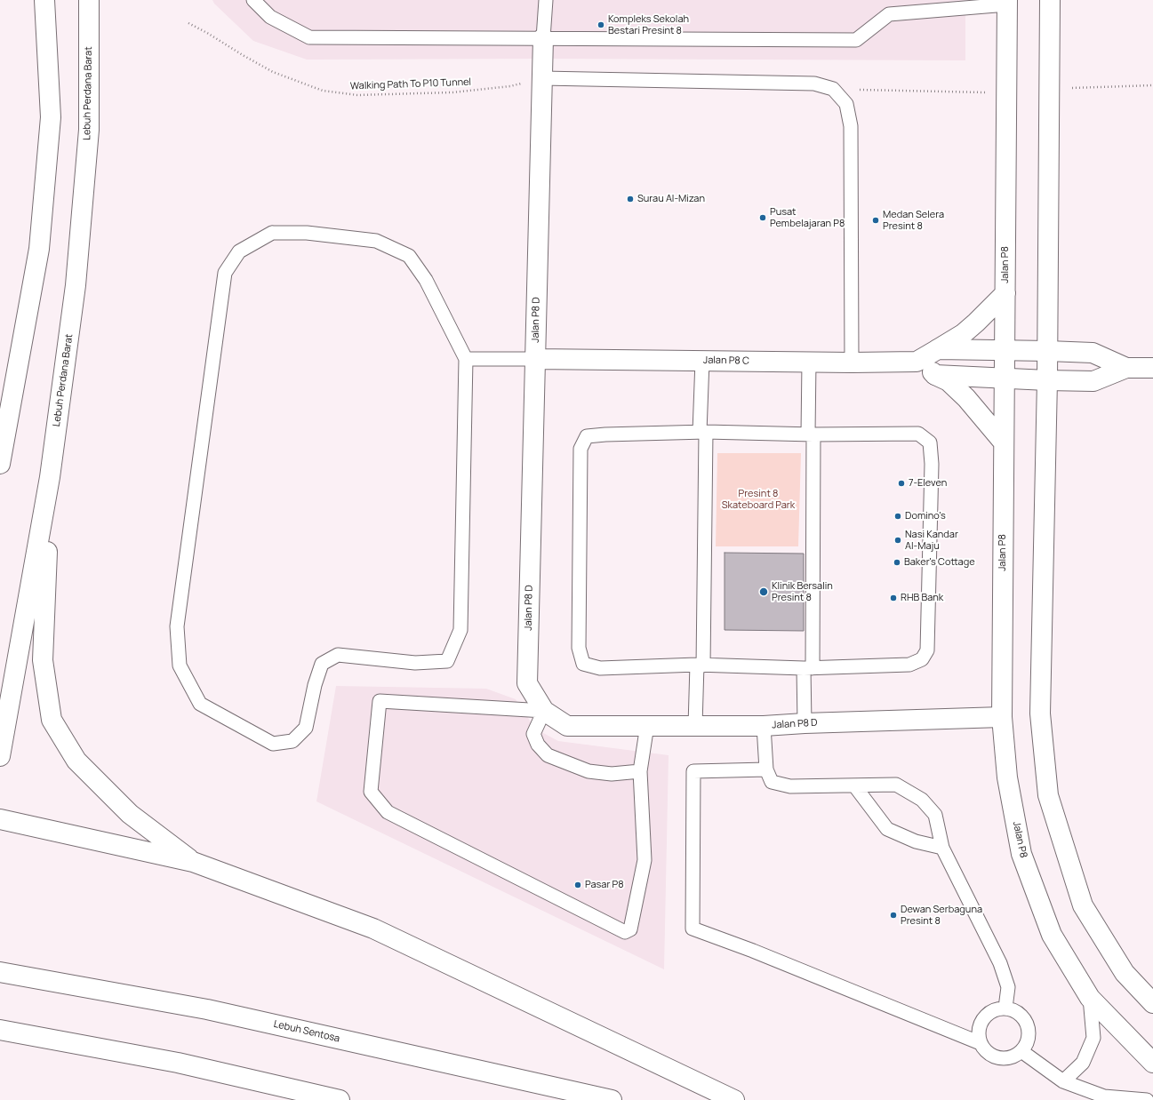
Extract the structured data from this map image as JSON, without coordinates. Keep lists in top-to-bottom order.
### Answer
{
  "streets": {
    "street": [
      "Lebuh Perdana Barat",
      "Jalan P8",
      "Jalan P8 D",
      "Jalan P8 C",
      "Lebuh Sentosa"
    ],
    "path": ["Walking Path To P10 Tunnel"]
  },
  "crossings": [
    ["Walking Path To P10 Tunnel", "Jalan P8 D"],
    ["Jalan P8", "Jalan P8 D"],
    ["Jalan P8", "Jalan P8 C"],
    ["Jalan P8 D", "Jalan P8 C"]
  ],
  "parks": ["Presint 8 Skateboard Park"],
  "places": [
    "Kompleks Sekolah Bestari Presint 8",
    "Surau Al-Mizan",
    "Pusat Pembelajaran P8",
    "Medan Selera Presint 8",
    "7-Eleven",
    "Domino's",
    "Nasi Kandar Al-Maju",
    "Baker's Cottage",
    "Klinik Bersalin Presint 8",
    "RHB Bank",
    "Pasar P8",
    "Dewan Serbaguna Presint 8"
  ]
}
